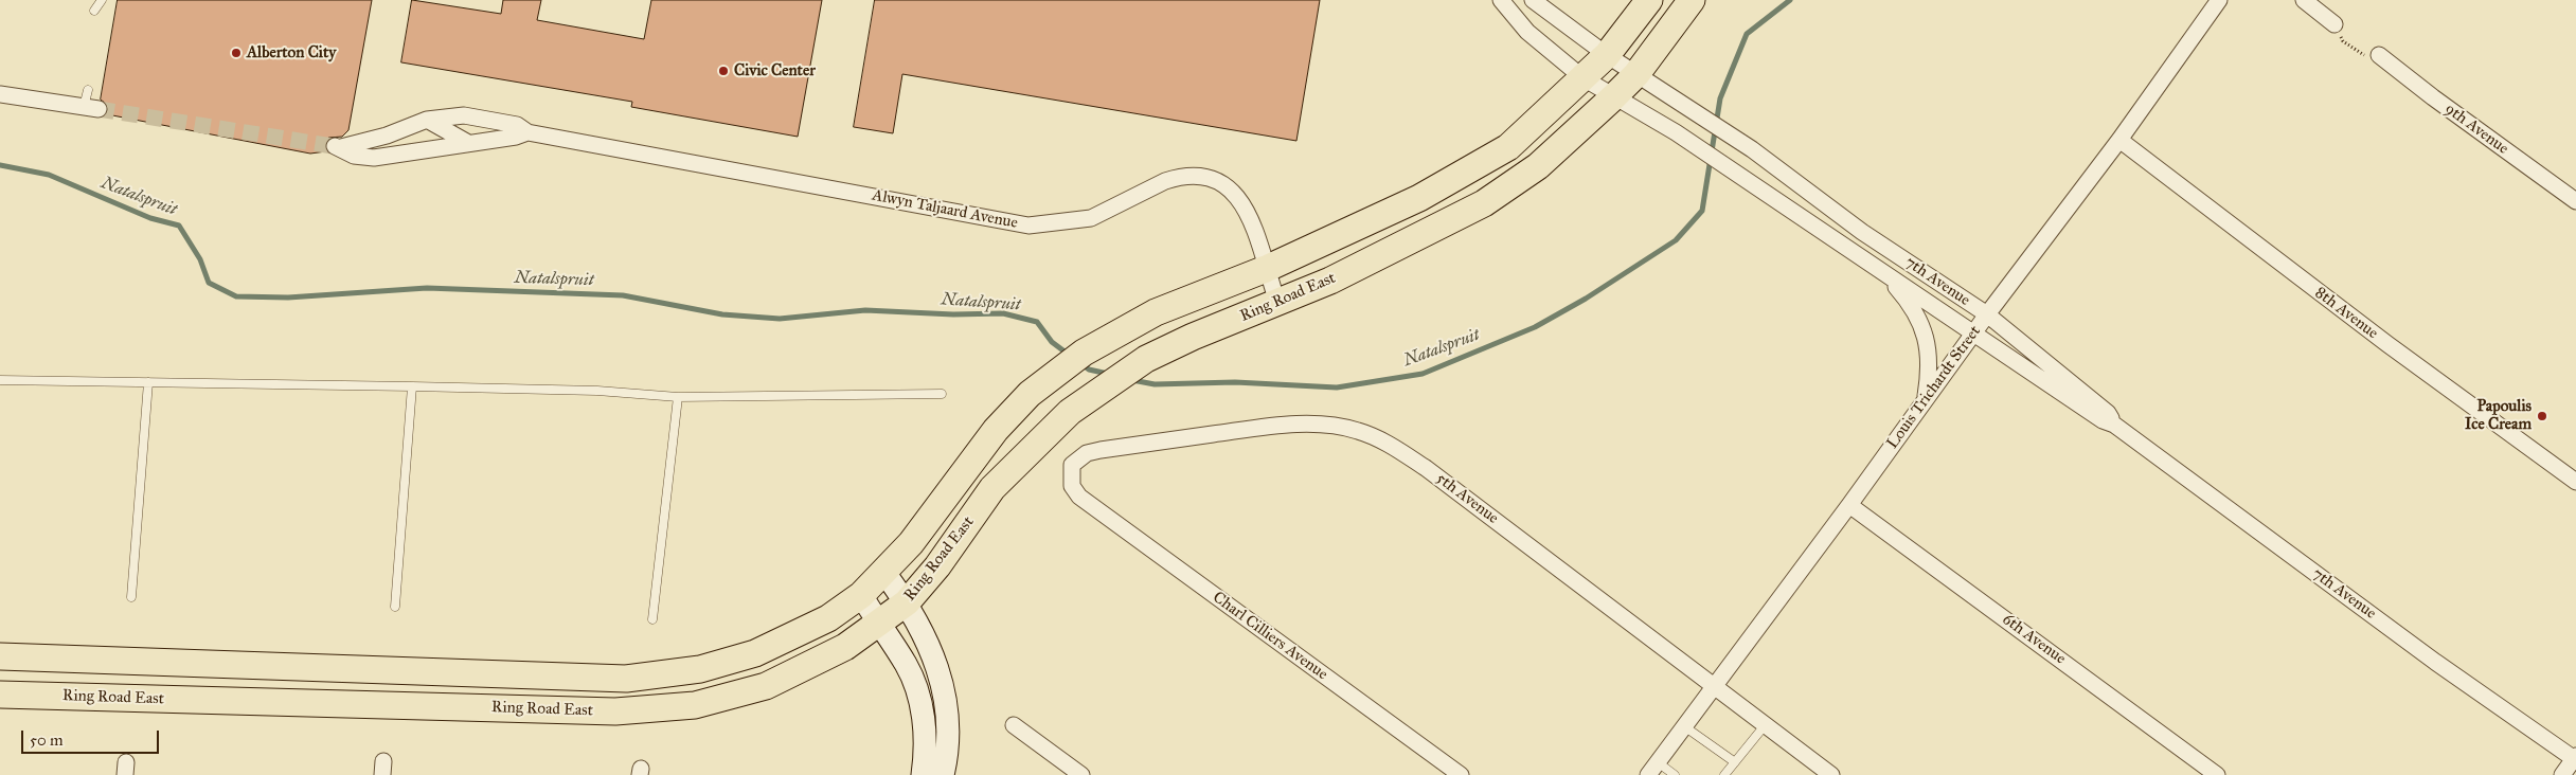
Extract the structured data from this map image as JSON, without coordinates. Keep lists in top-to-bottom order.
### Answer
{
  "streets": {
    "main road": ["Ring Road East"],
    "street": [
      "9th Avenue",
      "Alwyn Taljaard Avenue",
      "7th Avenue",
      "8th Avenue",
      "Louis Trichardt Street",
      "5th Avenue",
      "Charl Cilliers Avenue",
      "6th Avenue"
    ]
  },
  "crossings": [
    ["Alwyn Taljaard Avenue", "Ring Road East"],
    ["7th Avenue", "Ring Road East"],
    ["7th Avenue", "Louis Trichardt Street"],
    ["8th Avenue", "Louis Trichardt Street"],
    ["Louis Trichardt Street", "5th Avenue"],
    ["Louis Trichardt Street", "6th Avenue"],
    ["5th Avenue", "Charl Cilliers Avenue"]
  ],
  "water": ["Natalspruit"],
  "places": ["Alberton City", "Civic Center", "Papoulis Ice Cream"],
  "scale_bar": "50 m"
}
